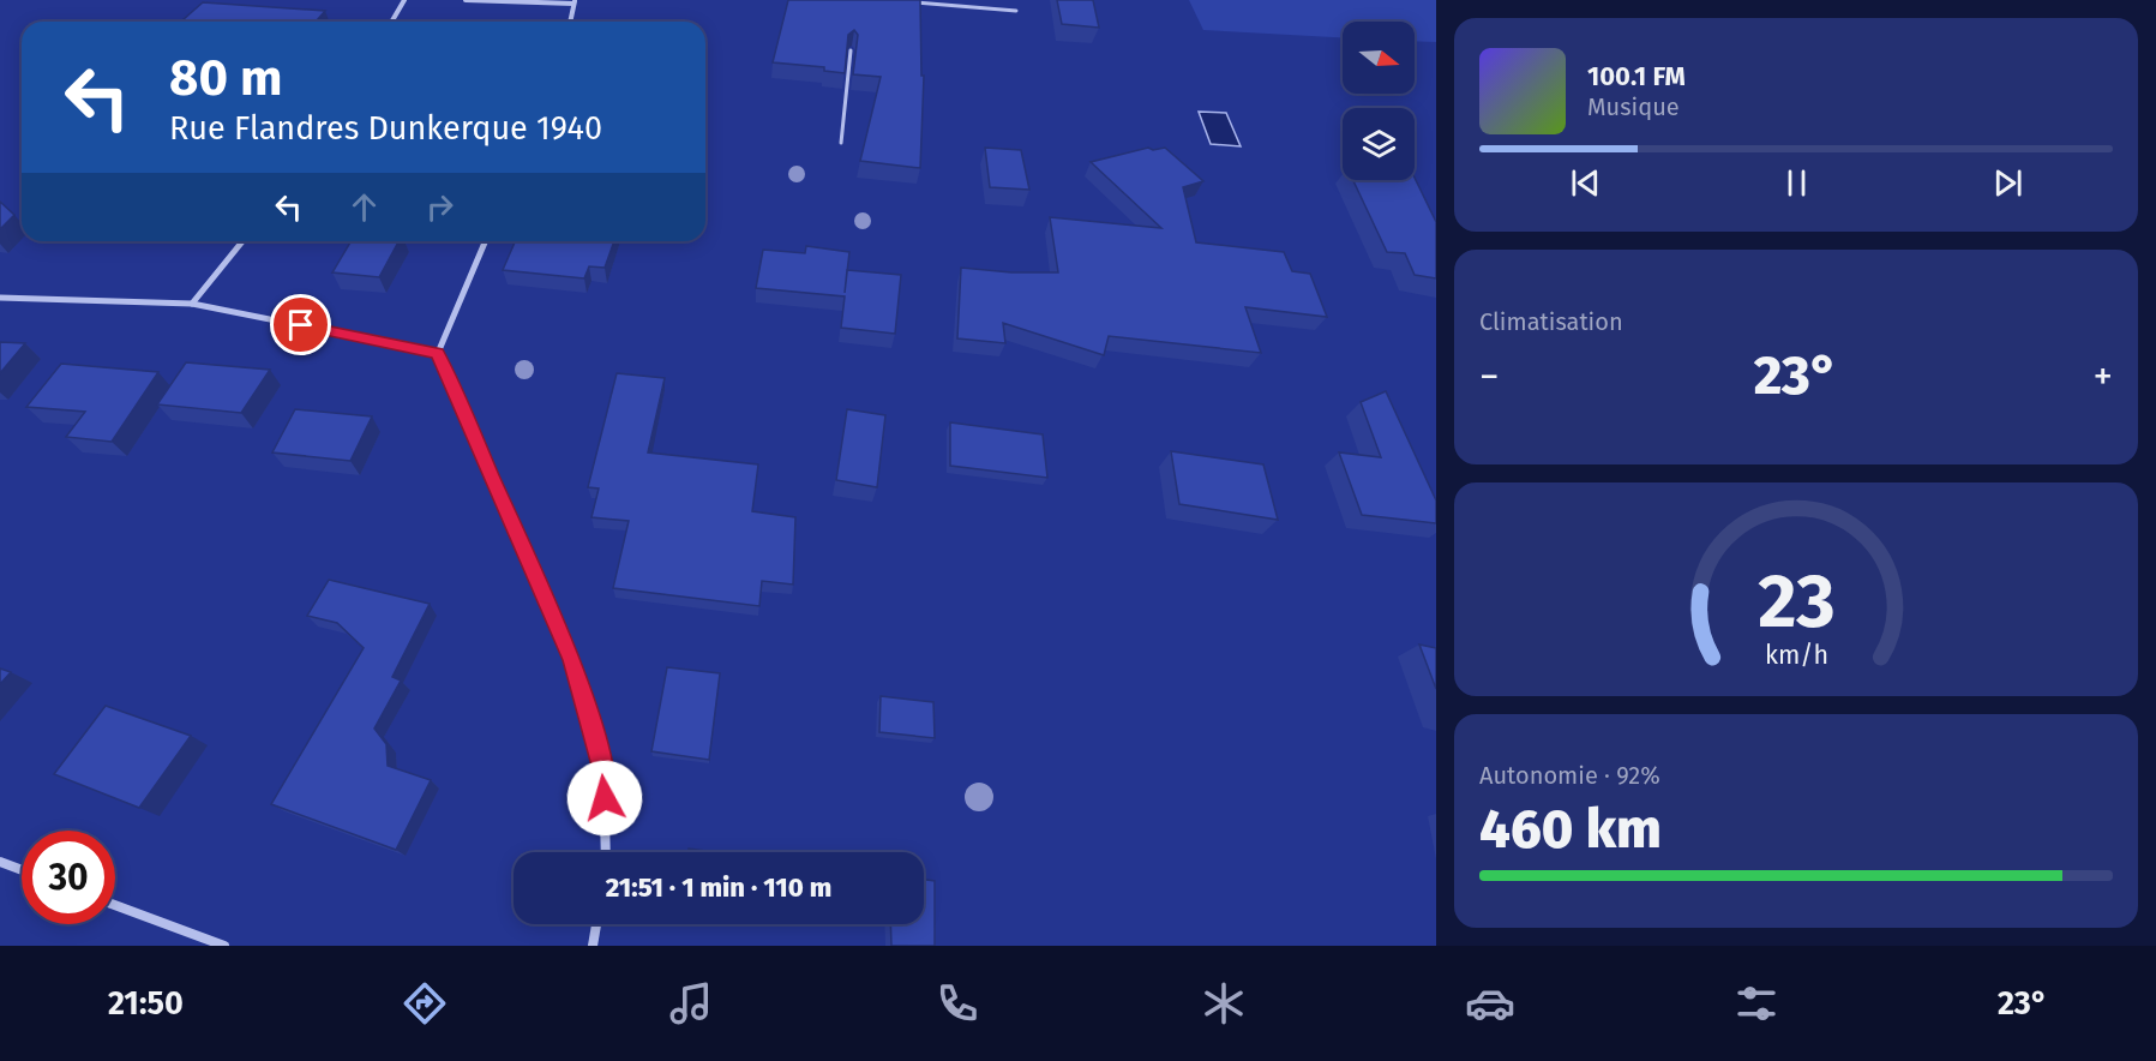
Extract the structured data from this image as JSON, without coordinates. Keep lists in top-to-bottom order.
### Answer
{
  "north": "right",
  "page": {
    "turn": ["80 m", "Rue Flandres Dunkerque 1940"],
    "song": ["100.1 FM", "Musique"],
    "tile": [
      "Climatisation",
      ["Autonomie · 92%", "460 km"]
    ],
    "heat": ["−", "23°", "+"],
    "limit": "30",
    "trip": "21:51 · 1 min · 110 m",
    "tabs": ["21:50", "23°"],
    "gauge": ["23", "km/h"]
  }
}
